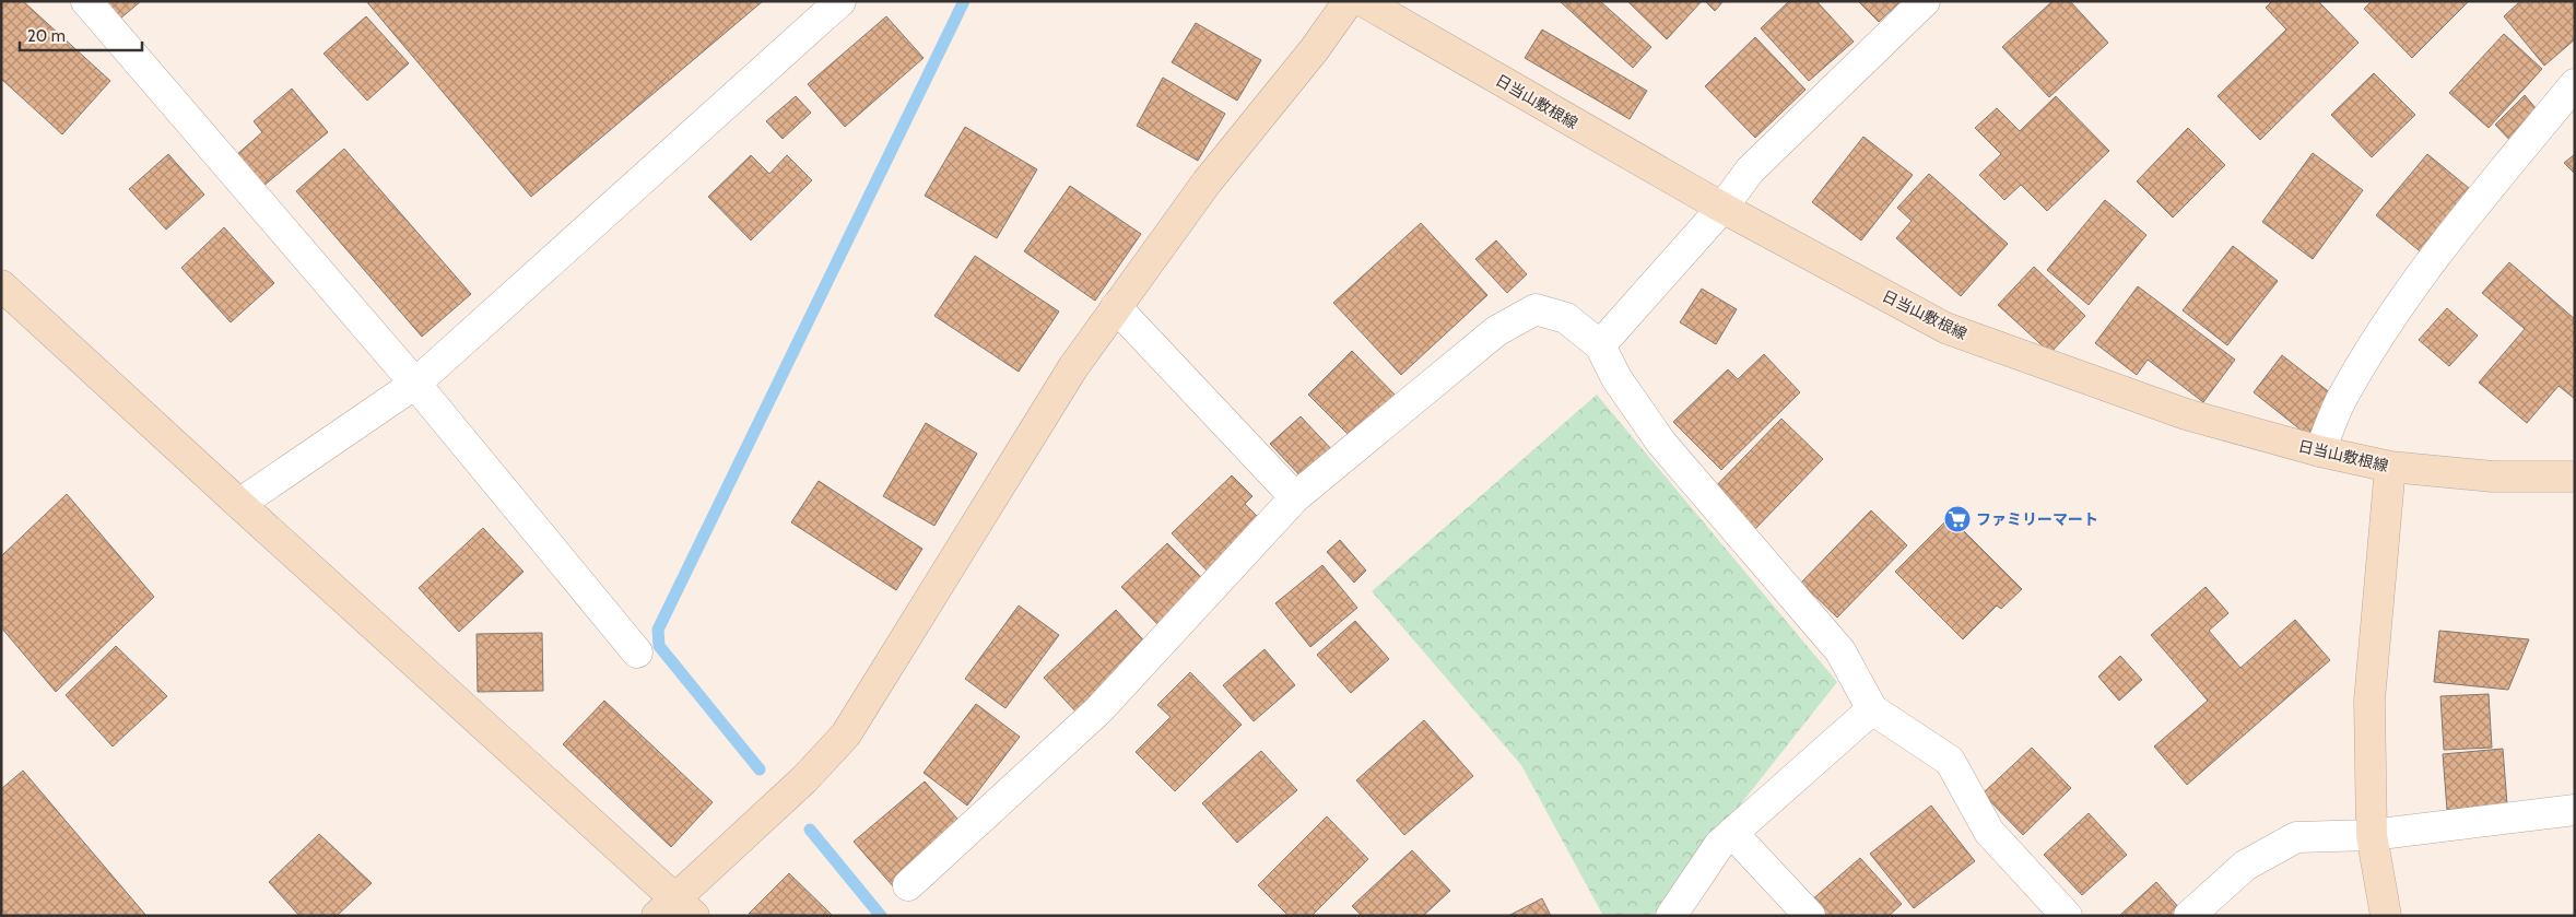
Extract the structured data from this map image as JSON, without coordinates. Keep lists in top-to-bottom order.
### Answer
{
  "streets": {
    "street": ["日当山敷根線"]
  },
  "places": {
    "supermarket": ["ファミリーマート"]
  },
  "scale_bar": "20 m"
}
